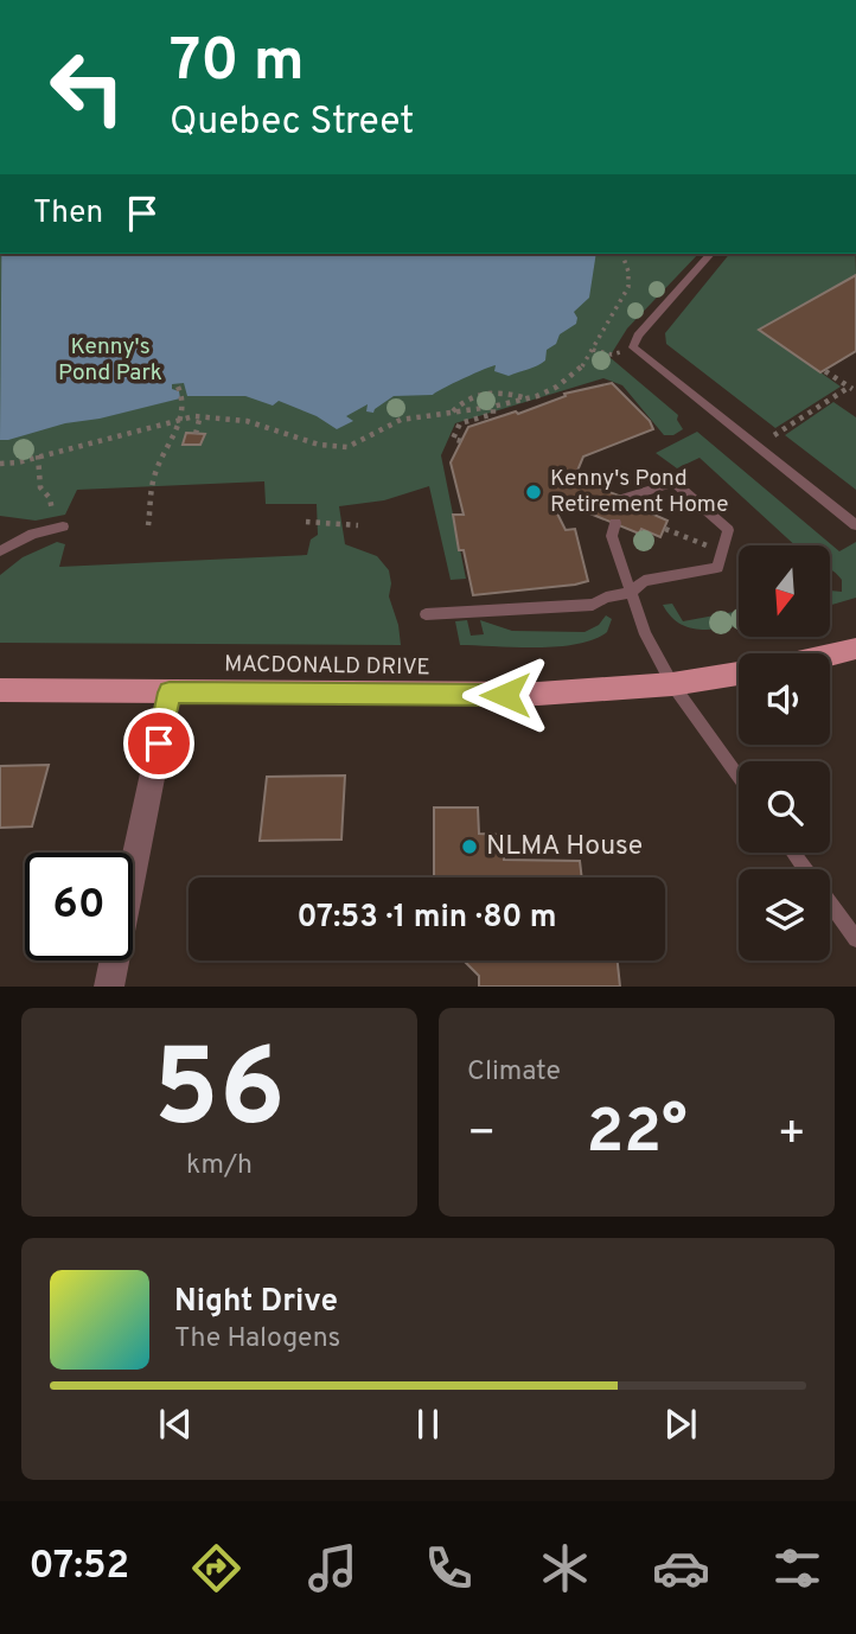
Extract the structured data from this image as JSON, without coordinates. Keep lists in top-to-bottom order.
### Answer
{
  "streets": {
    "main road": ["MACDONALD DRIVE"]
  },
  "parks": ["Kenny's Pond Park"],
  "places": ["Kenny's Pond Retirement Home", "NLMA House"],
  "north": "bottom",
  "page": {
    "turn": ["70 m", "Quebec Street"],
    "then": "Then",
    "limit": "60",
    "trip": "07:53 · 1 min · 80 m",
    "tile": [
      ["56", "km/h"],
      "Climate"
    ],
    "heat": ["−", "22°", "+"],
    "song": ["Night Drive", "The Halogens"],
    "tabs": "07:52"
  }
}
